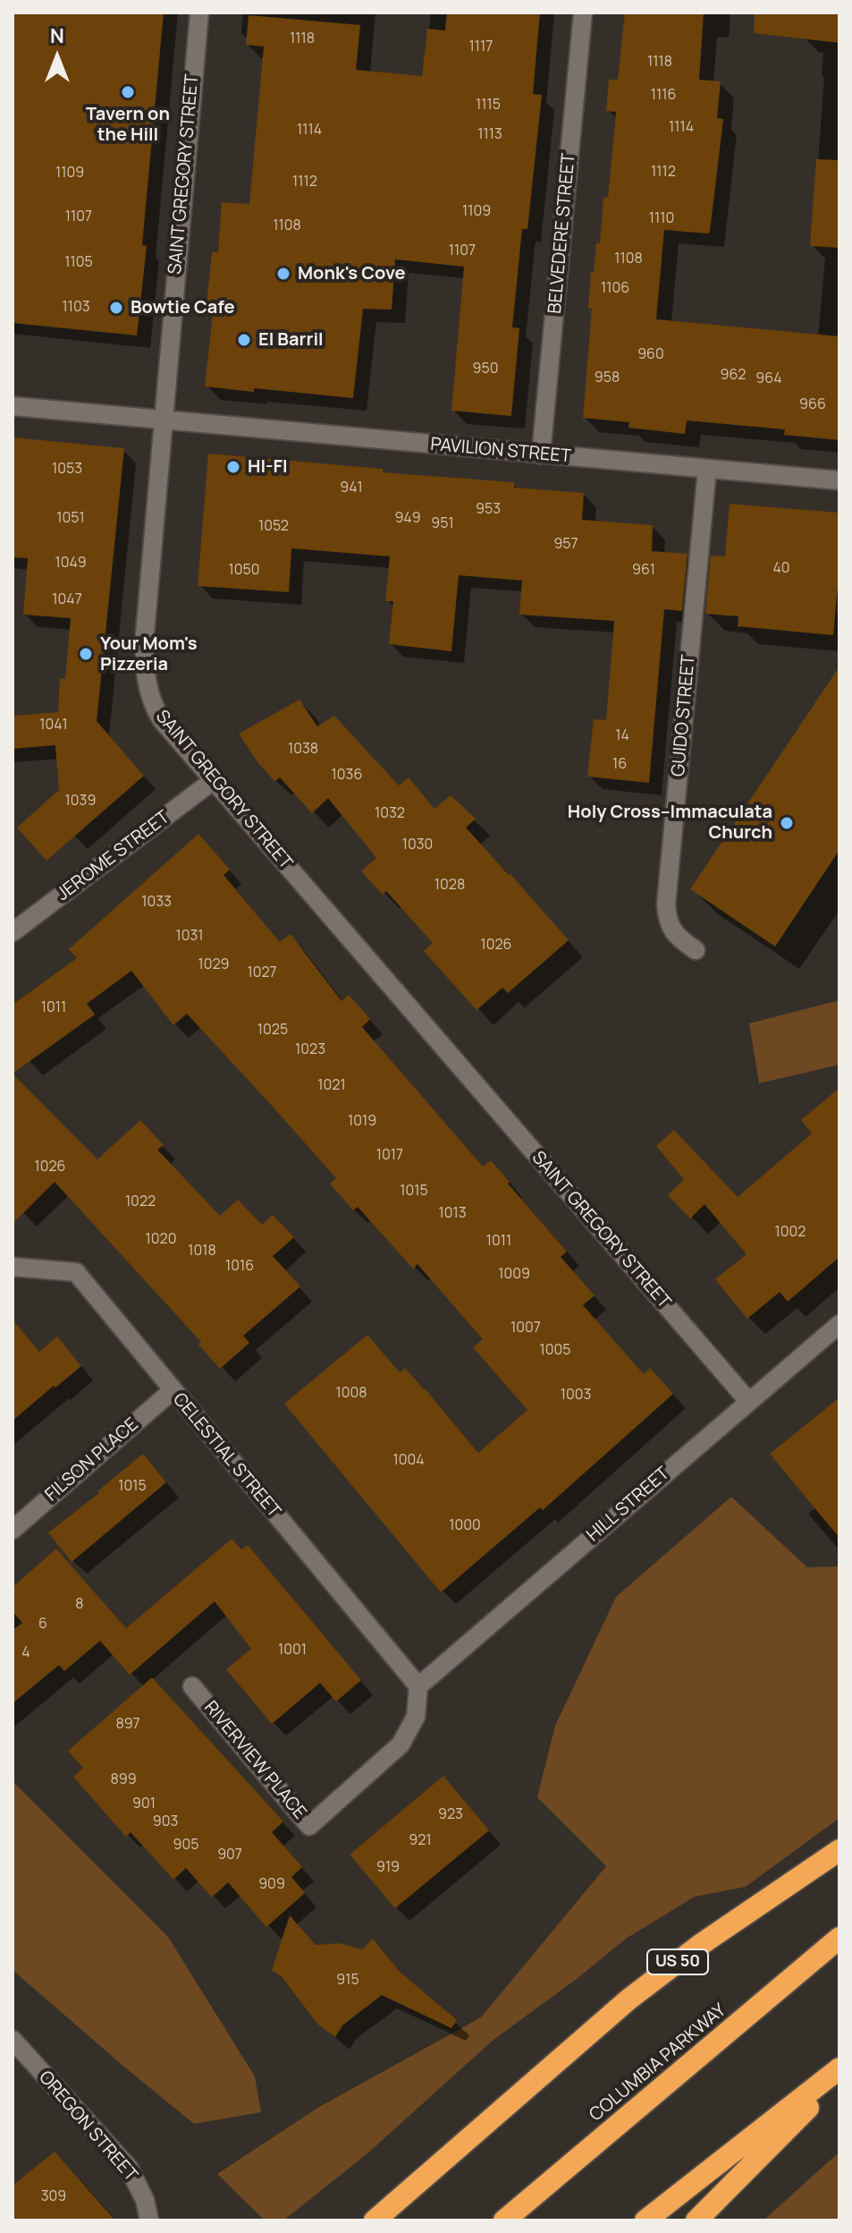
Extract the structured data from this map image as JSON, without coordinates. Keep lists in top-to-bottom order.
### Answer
{
  "streets": {
    "highway": ["US 50", "COLUMBIA PARKWAY"],
    "street": [
      "SAINT GREGORY STREET",
      "BELVEDERE STREET",
      "PAVILION STREET",
      "GUIDO STREET",
      "JEROME STREET",
      "CELESTIAL STREET",
      "FILSON PLACE",
      "HILL STREET",
      "RIVERVIEW PLACE",
      "OREGON STREET"
    ]
  },
  "crossings": [
    ["SAINT GREGORY STREET", "PAVILION STREET"],
    ["SAINT GREGORY STREET", "JEROME STREET"],
    ["SAINT GREGORY STREET", "HILL STREET"],
    ["BELVEDERE STREET", "PAVILION STREET"],
    ["PAVILION STREET", "GUIDO STREET"],
    ["CELESTIAL STREET", "FILSON PLACE"],
    ["CELESTIAL STREET", "HILL STREET"],
    ["CELESTIAL STREET", "RIVERVIEW PLACE"],
    ["HILL STREET", "RIVERVIEW PLACE"]
  ],
  "places": [
    "Tavern on the Hill",
    "Monk's Cove",
    "Bowtie Cafe",
    "El Barril",
    "HI-FI",
    "Your Mom's Pizzeria",
    "Holy Cross–Immaculata Church"
  ],
  "house_numbers": [
    "1118",
    "1117",
    "1118",
    "1116",
    "1115",
    "1114",
    "1114",
    "1113",
    "1112",
    "1109",
    "1112",
    "1109",
    "1107",
    "1110",
    "1108",
    "1107",
    "1108",
    "1105",
    "1106",
    "1103",
    "960",
    "950",
    "962",
    "958",
    "964",
    "966",
    "1053",
    "941",
    "953",
    "1051",
    "949",
    "951",
    "1052",
    "957",
    "1049",
    "40",
    "1050",
    "961",
    "1047",
    "1041",
    "14",
    "1038",
    "16",
    "1036",
    "1039",
    "1032",
    "1030",
    "1028",
    "1033",
    "1031",
    "1026",
    "1029",
    "1027",
    "1011",
    "1025",
    "1023",
    "1021",
    "1019",
    "1017",
    "1026",
    "1015",
    "1022",
    "1013",
    "1002",
    "1020",
    "1011",
    "1018",
    "1016",
    "1009",
    "1007",
    "1005",
    "1008",
    "1003",
    "1004",
    "1015",
    "1000",
    "8",
    "6",
    "1001",
    "4",
    "897",
    "899",
    "901",
    "923",
    "903",
    "921",
    "905",
    "907",
    "919",
    "909",
    "915",
    "309"
  ],
  "north": "top"
}
